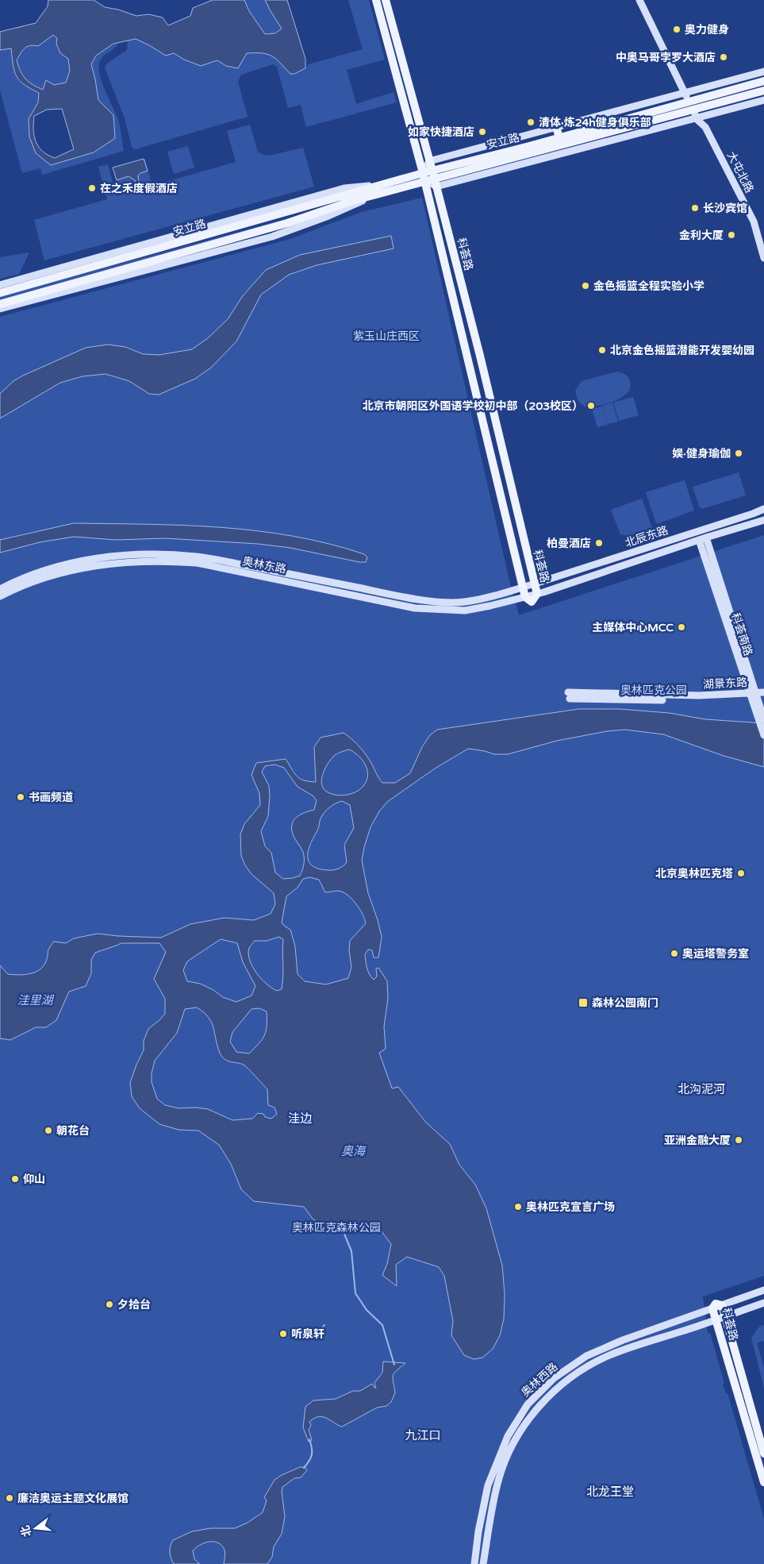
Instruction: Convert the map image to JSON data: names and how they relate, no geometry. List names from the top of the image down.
{
  "streets": {
    "main road": [
      "安立路",
      "大屯北路",
      "科荟路",
      "北辰东路",
      "奥林东路",
      "科荟南路",
      "湖景东路",
      "奥林西路"
    ]
  },
  "crossings": [
    ["安立路", "大屯北路"],
    ["安立路", "科荟路"],
    ["科荟路", "北辰东路"],
    ["科荟路", "奥林东路"],
    ["科荟路", "奥林西路"],
    ["北辰东路", "奥林东路"],
    ["北辰东路", "科荟南路"],
    ["科荟南路", "湖景东路"]
  ],
  "districts": [
    "北沟泥河",
    "洼边",
    "九江口",
    "北龙王堂"
  ],
  "water": ["洼里湖", "奥海"],
  "parks": ["紫玉山庄西区", "奥林匹克公园", "奥林匹克森林公园"],
  "places": {
    "other": [
      "奥力健身",
      "中奥马哥孛罗大酒店",
      "清体·炼24h健身俱乐部",
      "如家快捷酒店",
      "在之禾度假酒店",
      "长沙宾馆",
      "金利大厦",
      "金色摇篮全程实验小学",
      "北京金色摇篮潜能开发婴幼园",
      "北京市朝阳区外国语学校初中部（203校区）",
      "娱·健身瑜伽",
      "柏曼酒店",
      "主媒体中心MCC",
      "书画频道",
      "北京奥林匹克塔",
      "奥运塔警务室",
      "朝花台",
      "亚洲金融大厦",
      "仰山",
      "奥林匹克宣言广场",
      "夕拾台",
      "听泉轩",
      "廉洁奥运主题文化展馆"
    ],
    "transit": ["森林公园南门"]
  },
  "north": "left"
}
